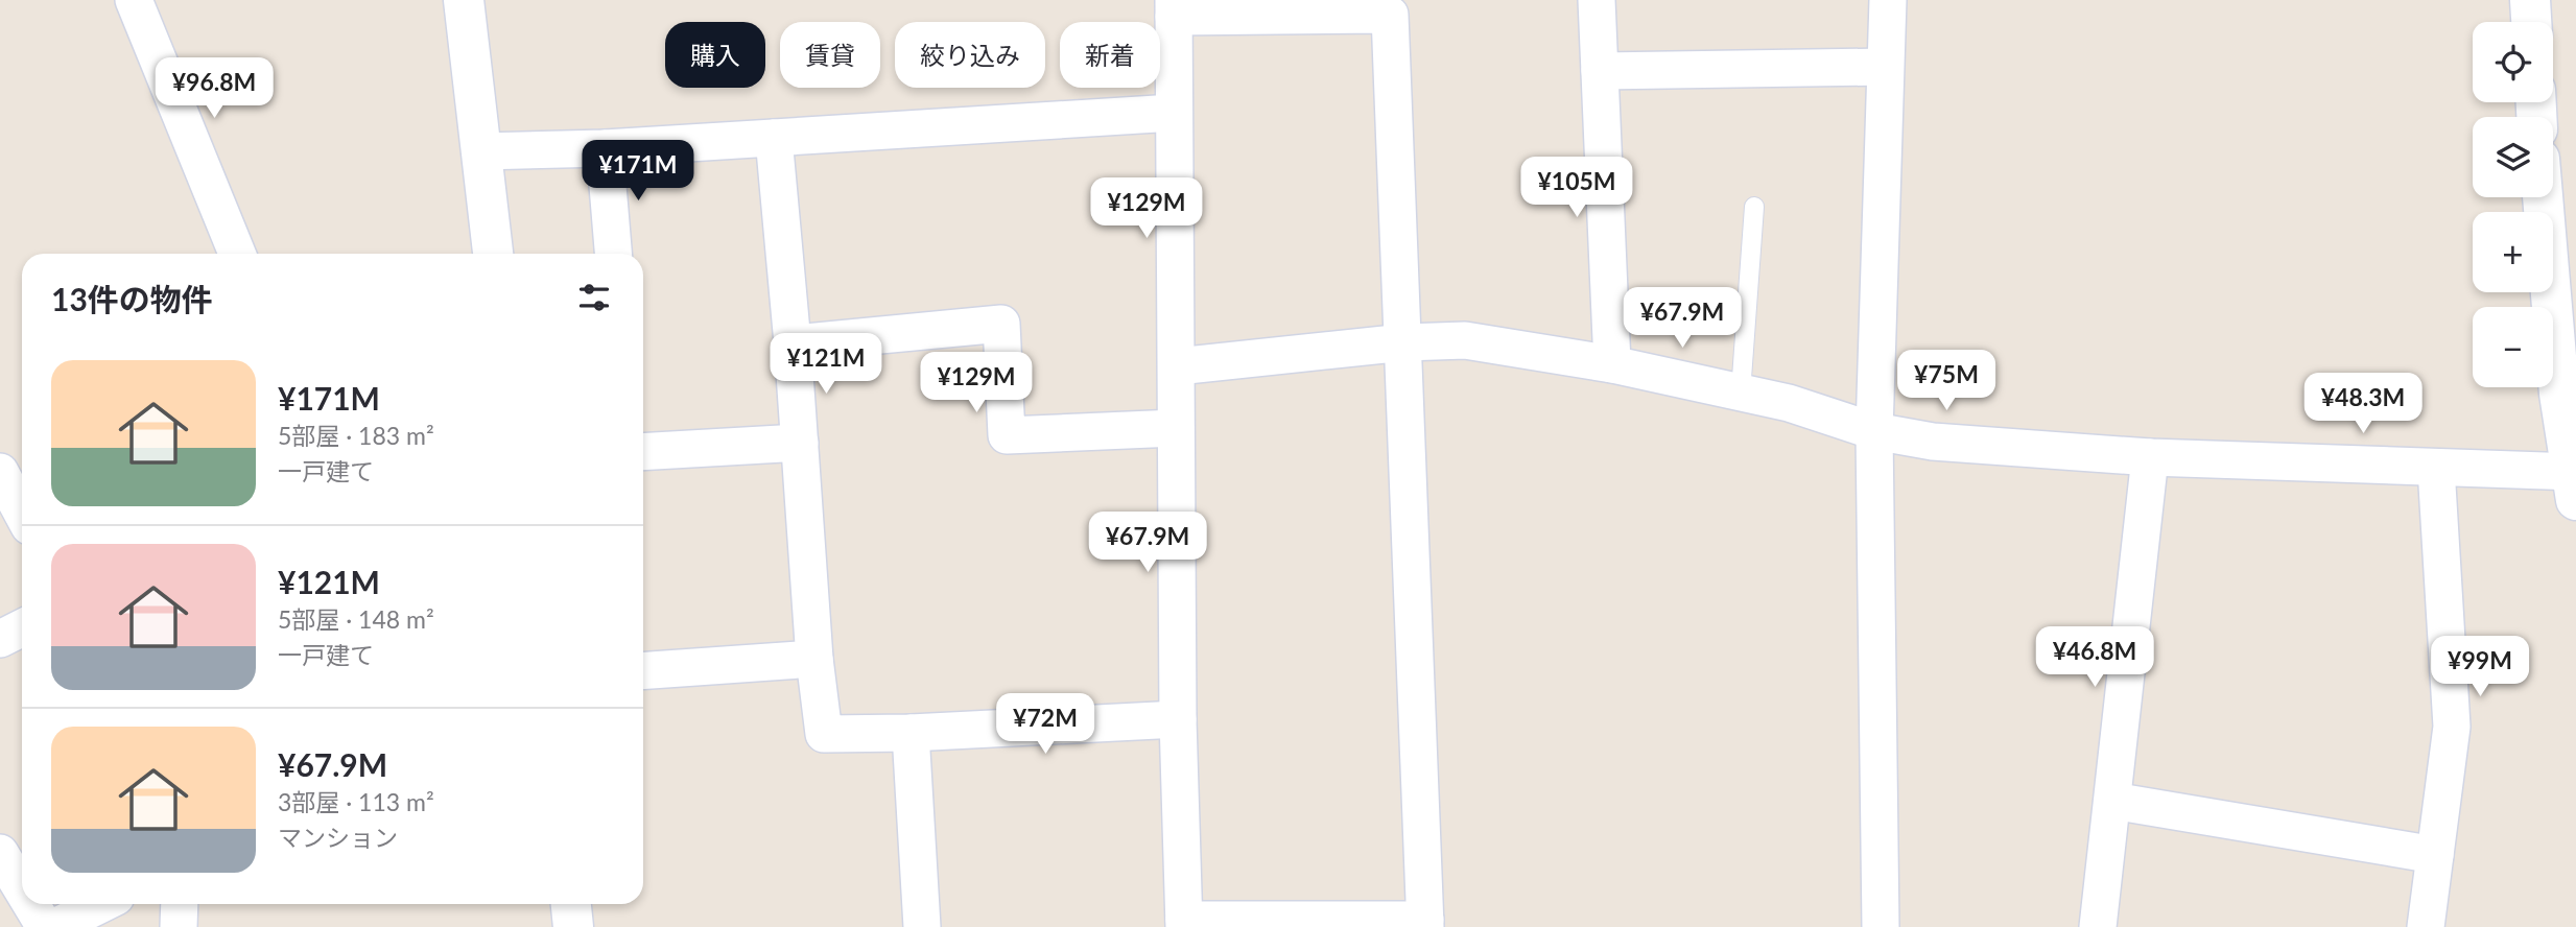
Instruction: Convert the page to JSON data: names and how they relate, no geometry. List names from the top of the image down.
{
  "page": {
    "map_buttons": ["+", "−"],
    "chip": [
      "購入",
      "賃貸",
      "絞り込み",
      "新着"
    ],
    "price": [
      "¥96.8M",
      "¥171M",
      "¥105M",
      "¥129M",
      "¥67.9M",
      "¥121M",
      "¥75M",
      "¥129M",
      "¥48.3M",
      "¥67.9M",
      "¥46.8M",
      "¥99M",
      "¥72M"
    ],
    "heading": "13件の物件",
    "list": [
      {
        "name": "¥171M",
        "note": "5部屋 · 183 m² · 一戸建て"
      },
      {
        "name": "¥121M",
        "note": "5部屋 · 148 m² · 一戸建て"
      },
      {
        "name": "¥67.9M",
        "note": "3部屋 · 113 m² · マンション"
      }
    ]
  }
}
